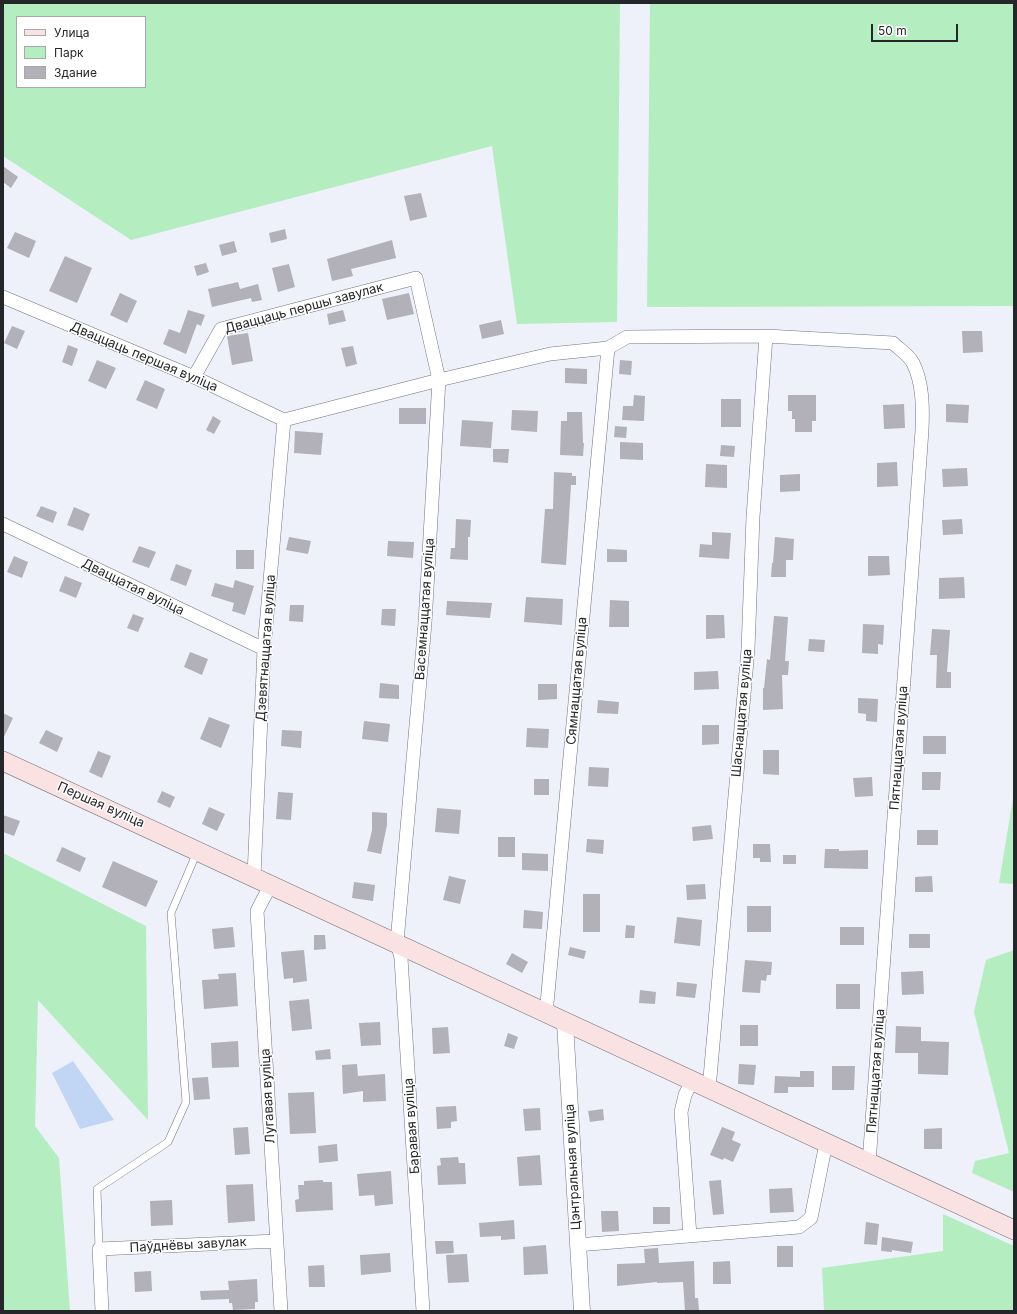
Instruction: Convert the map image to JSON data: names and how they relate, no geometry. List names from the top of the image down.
{
  "streets": {
    "main road": ["Першая вуліца"],
    "street": [
      "Дваццаць першы завулак",
      "Дваццаць першая вуліца",
      "Дваццатая вуліца",
      "Васемнаццатая вуліца",
      "Дзевятнаццатая вуліца",
      "Сямнаццатая вуліца",
      "Шаснаццатая вуліца",
      "Пятнаццатая вуліца",
      "Лугавая вуліца",
      "Баравая вуліца",
      "Цэнтральная вуліца",
      "Паўднёвы завулак"
    ]
  },
  "crossings": [
    ["Дваццаць першы завулак", "Дваццаць першая вуліца"],
    ["Дваццаць першы завулак", "Васемнаццатая вуліца"],
    ["Дваццаць першая вуліца", "Дзевятнаццатая вуліца"],
    ["Дваццатая вуліца", "Дзевятнаццатая вуліца"],
    ["Васемнаццатая вуліца", "Першая вуліца"],
    ["Васемнаццатая вуліца", "Баравая вуліца"],
    ["Дзевятнаццатая вуліца", "Першая вуліца"],
    ["Сямнаццатая вуліца", "Першая вуліца"],
    ["Шаснаццатая вуліца", "Пятнаццатая вуліца"],
    ["Шаснаццатая вуліца", "Першая вуліца"],
    ["Пятнаццатая вуліца", "Першая вуліца"],
    ["Першая вуліца", "Лугавая вуліца"],
    ["Першая вуліца", "Баравая вуліца"],
    ["Першая вуліца", "Цэнтральная вуліца"],
    ["Лугавая вуліца", "Паўднёвы завулак"]
  ],
  "legend": ["Улица", "Парк", "Здание"],
  "scale_bar": "50 m"
}
